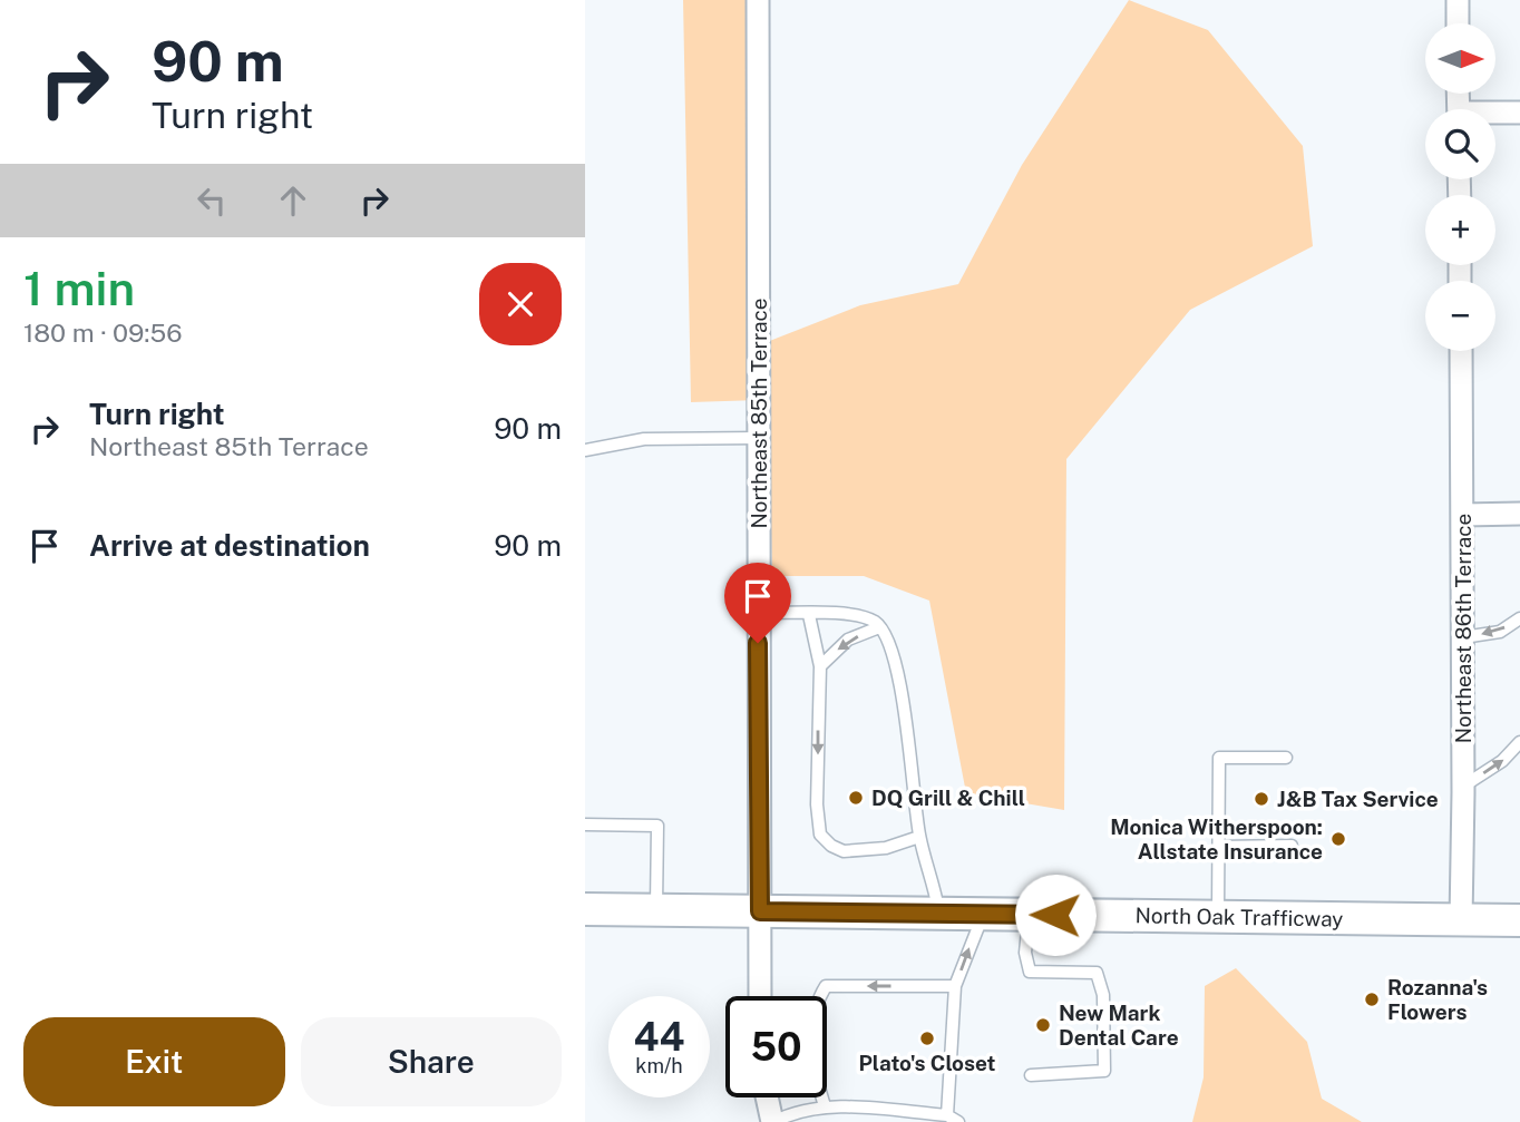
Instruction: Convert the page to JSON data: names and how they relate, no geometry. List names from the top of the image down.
{
  "streets": {
    "main road": ["North Oak Trafficway"],
    "street": ["Northeast 85th Terrace", "Northeast 86th Terrace"]
  },
  "crossings": [
    ["Northeast 85th Terrace", "North Oak Trafficway"],
    ["Northeast 86th Terrace", "North Oak Trafficway"]
  ],
  "places": [
    "DQ Grill & Chill",
    "J&B Tax Service",
    "Monica Witherspoon: Allstate Insurance",
    "Rozanna's Flowers",
    "New Mark Dental Care",
    "Plato's Closet"
  ],
  "north": "right",
  "page": {
    "turn": ["90 m", "Turn right"],
    "map_buttons": ["+", "−"],
    "heading": ["1 min", "180 m · 09:56"],
    "list": [
      {
        "name": "Turn right",
        "note": "Northeast 85th Terrace",
        "value": "90 m"
      },
      {
        "name": "Arrive at destination",
        "value": "90 m"
      }
    ],
    "speed": "44 km/h",
    "limit": "50",
    "buttons": ["Exit", "Share"]
  }
}
